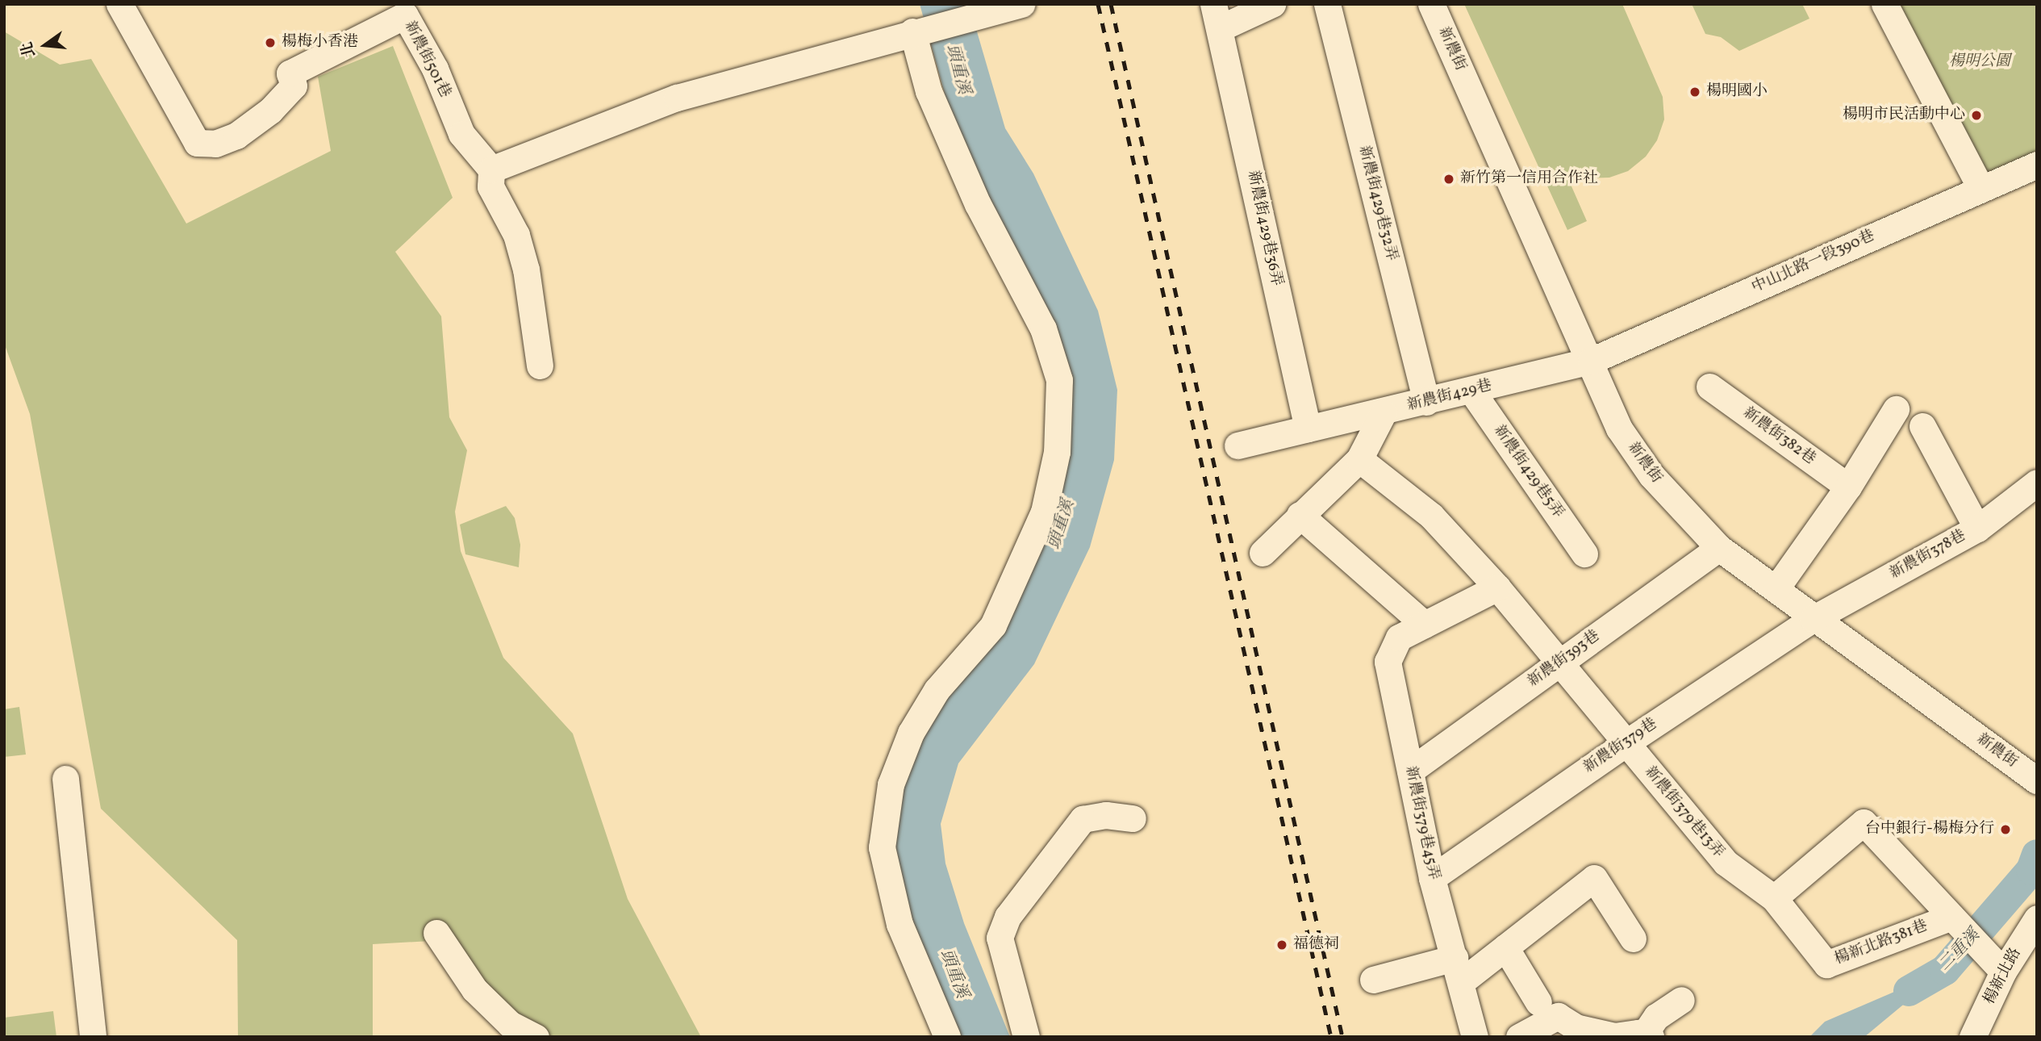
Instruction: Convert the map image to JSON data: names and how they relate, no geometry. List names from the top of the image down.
{
  "streets": {
    "street": [
      "新農街",
      "新農街501巷",
      "新農街429巷32弄",
      "新農街429巷36弄",
      "中山北路一段390巷",
      "新農街429巷",
      "新農街382巷",
      "新農街429巷5弄",
      "新農街378巷",
      "新農街393巷",
      "新農街379巷",
      "新農街379巷13弄",
      "新農街379巷45弄",
      "楊新北路381巷",
      "楊新北路"
    ]
  },
  "crossings": [
    ["新農街", "中山北路一段390巷"],
    ["新農街", "新農街429巷"],
    ["新農街", "新農街378巷"],
    ["新農街", "新農街393巷"],
    ["新農街", "新農街379巷"],
    ["新農街429巷32弄", "新農街429巷"],
    ["新農街429巷36弄", "新農街429巷"],
    ["中山北路一段390巷", "新農街429巷"],
    ["新農街429巷", "新農街429巷5弄"],
    ["新農街378巷", "新農街379巷"],
    ["新農街393巷", "新農街379巷13弄"],
    ["新農街393巷", "新農街379巷45弄"],
    ["新農街379巷", "新農街379巷13弄"],
    ["新農街379巷", "新農街379巷45弄"],
    ["新農街379巷13弄", "新農街379巷45弄"],
    ["新農街379巷13弄", "楊新北路381巷"]
  ],
  "water": ["頭重溪", "二重溪"],
  "parks": ["楊明公園"],
  "places": [
    "楊梅小香港",
    "楊明國小",
    "楊明市民活動中心",
    "新竹第一信用合作社",
    "台中銀行-楊梅分行",
    "福德祠"
  ],
  "north": "left"
}
